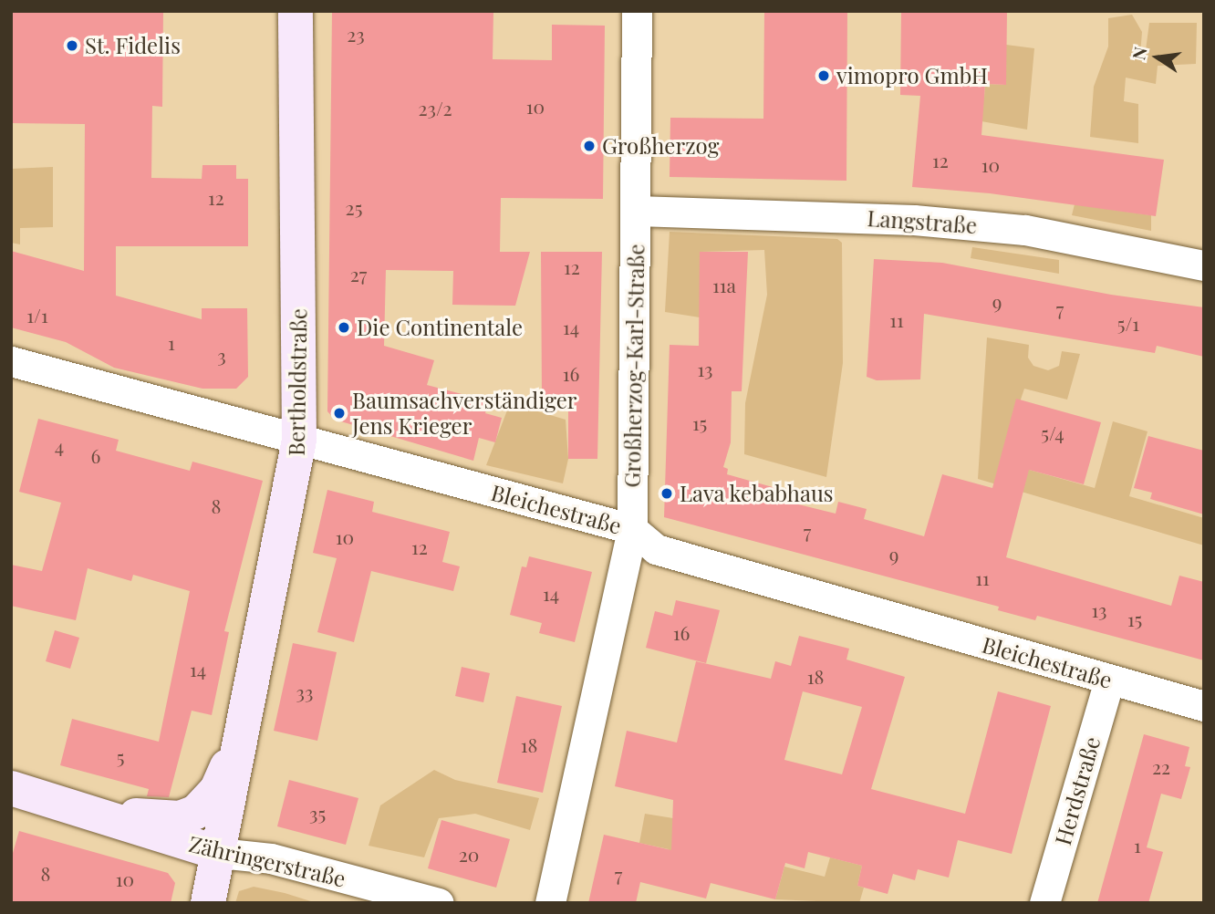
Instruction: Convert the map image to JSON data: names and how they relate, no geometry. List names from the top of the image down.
{
  "streets": {
    "main road": ["Bertholdstraße", "Zähringerstraße"],
    "street": [
      "Langstraße",
      "Großherzog-Karl-Straße",
      "Bleichestraße",
      "Herdstraße"
    ]
  },
  "crossings": [
    ["Langstraße", "Großherzog-Karl-Straße"],
    ["Großherzog-Karl-Straße", "Bleichestraße"],
    ["Bertholdstraße", "Bleichestraße"],
    ["Bertholdstraße", "Zähringerstraße"],
    ["Bleichestraße", "Herdstraße"]
  ],
  "places": [
    "St. Fidelis",
    "vimopro GmbH",
    "Großherzog",
    "Die Continentale",
    "Baumsachverständiger Jens Krieger",
    "Lava kebabhaus"
  ],
  "house_numbers": [
    "23",
    "10",
    "23/2",
    "12",
    "10",
    "12",
    "25",
    "12",
    "27",
    "11a",
    "9",
    "7",
    "1/1",
    "11",
    "5/1",
    "14",
    "1",
    "3",
    "13",
    "16",
    "15",
    "5/4",
    "4",
    "6",
    "8",
    "7",
    "10",
    "12",
    "9",
    "11",
    "14",
    "13",
    "15",
    "16",
    "14",
    "18",
    "33",
    "18",
    "5",
    "22",
    "35",
    "1",
    "20",
    "8",
    "7",
    "10"
  ],
  "north": "left"
}
